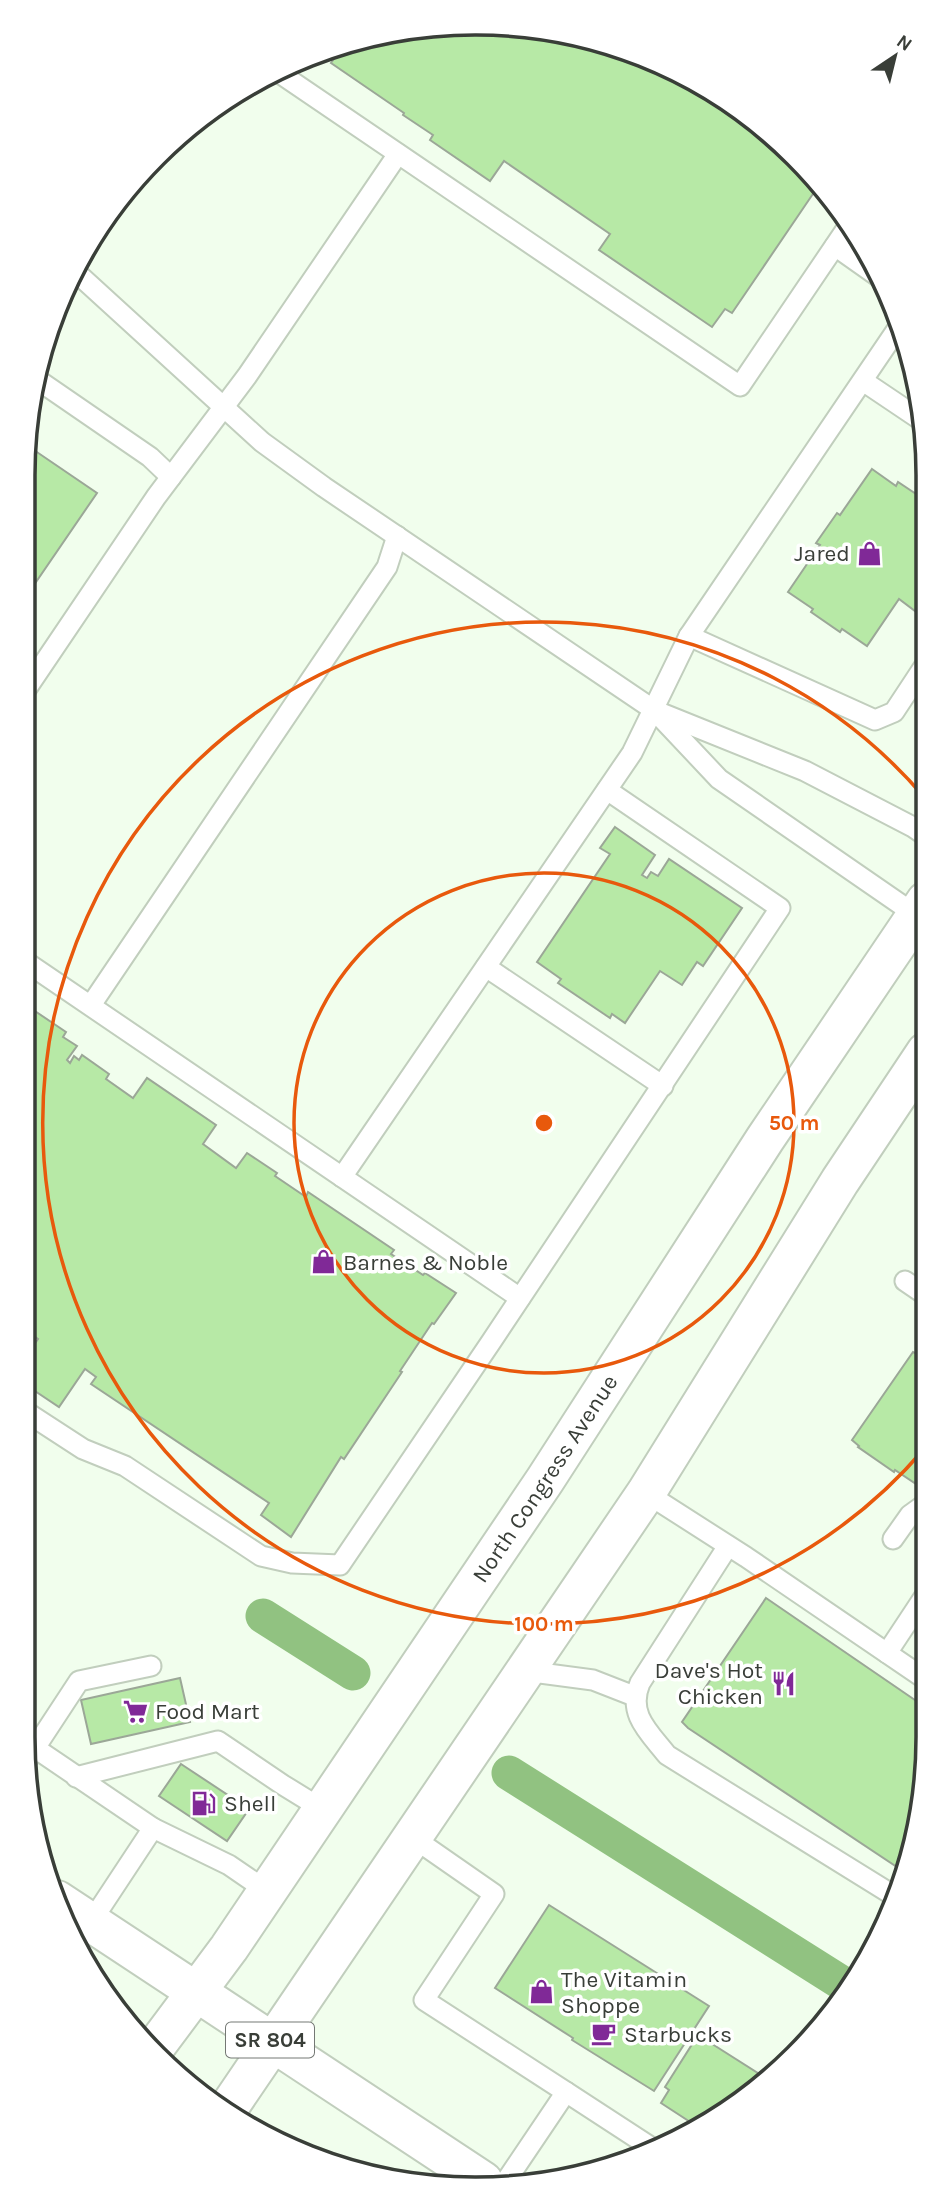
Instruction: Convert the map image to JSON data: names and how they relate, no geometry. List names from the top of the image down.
{
  "streets": {
    "main road": ["North Congress Avenue", "SR 804"]
  },
  "crossings": [
    ["North Congress Avenue", "SR 804"]
  ],
  "places": {
    "shop": ["Jared", "Barnes & Noble", "The Vitamin Shoppe"],
    "restaurant": ["Dave's Hot Chicken"],
    "supermarket": ["Food Mart"],
    "fuel station": ["Shell"],
    "cafe": ["Starbucks"]
  },
  "north": "top right",
  "rings": ["50 m", "100 m"]
}
